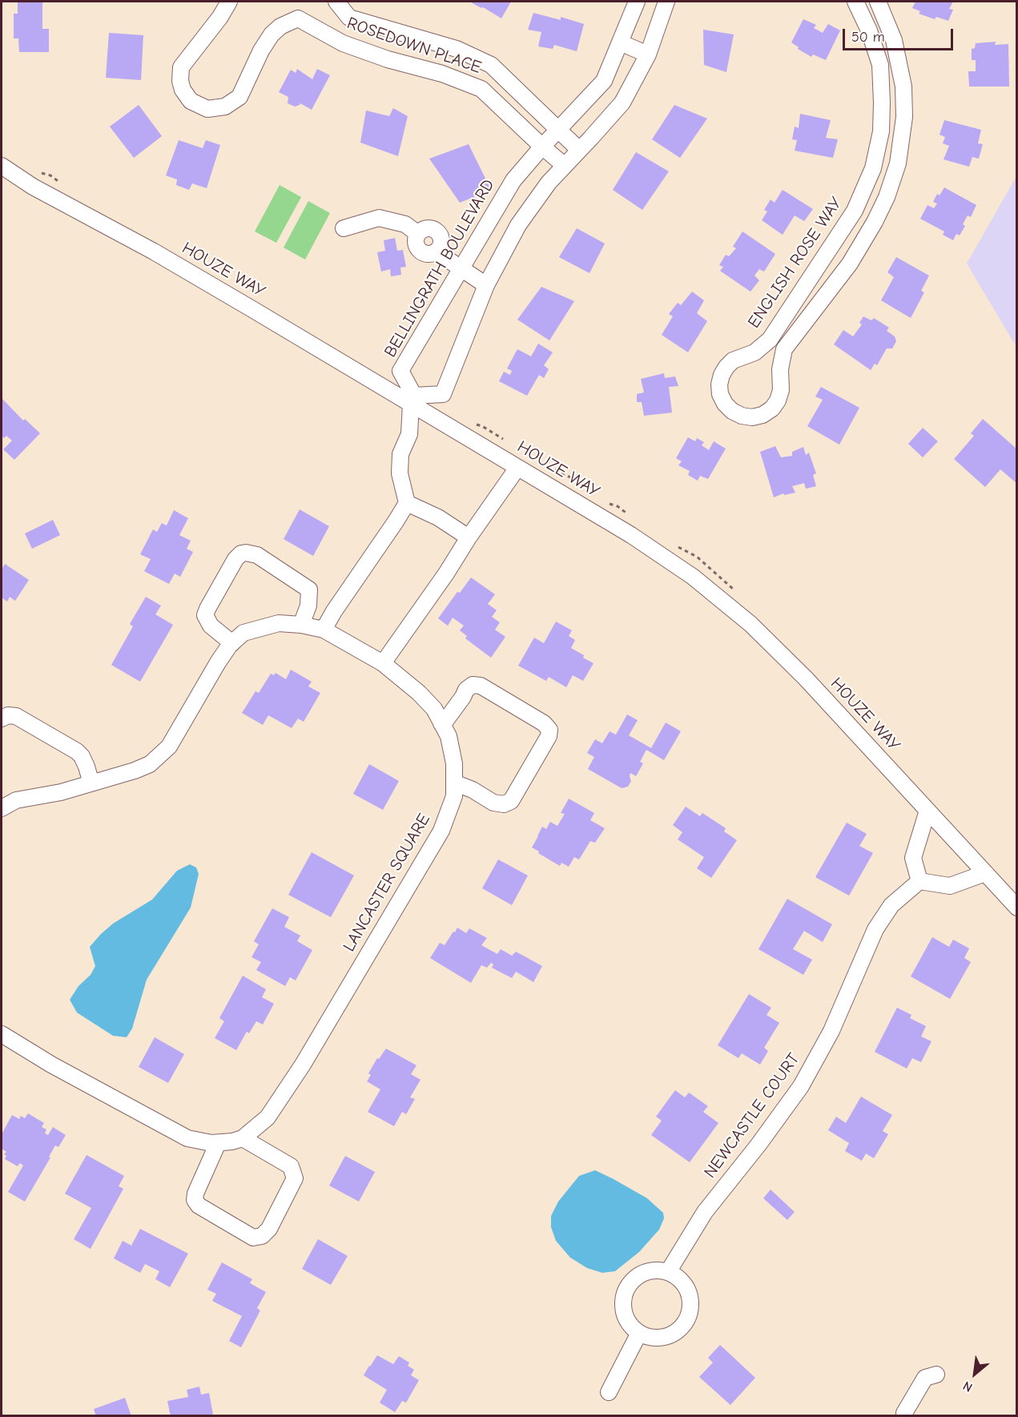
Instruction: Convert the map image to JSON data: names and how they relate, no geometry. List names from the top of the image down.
{
  "streets": {
    "street": [
      "ROSEDOWN PLACE",
      "ENGLISH ROSE WAY",
      "BELLINGRATH BOULEVARD",
      "HOUZE WAY",
      "LANCASTER SQUARE",
      "NEWCASTLE COURT"
    ]
  },
  "crossings": [
    ["ROSEDOWN PLACE", "BELLINGRATH BOULEVARD"],
    ["BELLINGRATH BOULEVARD", "HOUZE WAY"]
  ],
  "scale_bar": "50 m",
  "north": "bottom left"
}
